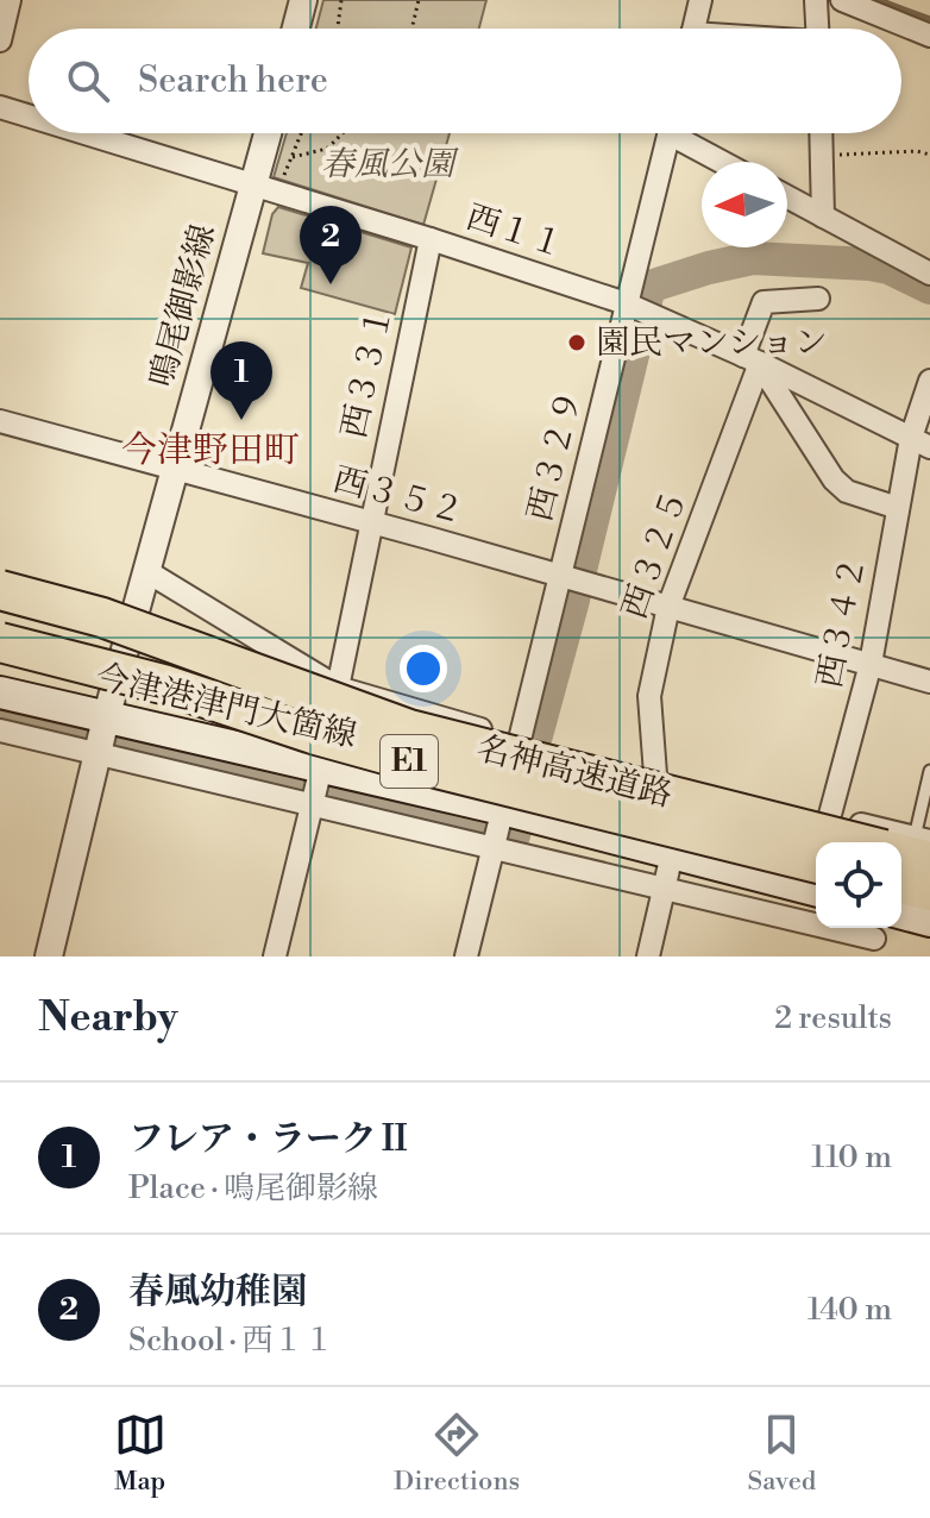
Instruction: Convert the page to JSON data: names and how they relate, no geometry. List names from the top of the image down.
{
  "streets": {
    "highway": ["E1", "名神高速道路"],
    "main road": ["今津港津門大箇線"],
    "street": [
      "西１１",
      "鳴尾御影線",
      "西３３１",
      "西３２９",
      "西３５２",
      "西３２５",
      "西３４２"
    ]
  },
  "crossings": [
    ["西１１", "鳴尾御影線"],
    ["西１１", "西３３１"],
    ["西１１", "西３２９"],
    ["西１１", "西３２５"],
    ["西１１", "西３４２"],
    ["鳴尾御影線", "西３５２"],
    ["鳴尾御影線", "今津港津門大箇線"],
    ["西３３１", "西３５２"],
    ["西３２９", "西３５２"],
    ["西３２９", "今津港津門大箇線"],
    ["西３５２", "西３２５"],
    ["西３５２", "西３４２"]
  ],
  "districts": ["今津野田町"],
  "parks": ["春風公園"],
  "places": ["園民マンション"],
  "north": "left",
  "page": {
    "search": "Search here",
    "pins": ["2", "1"],
    "heading": ["Nearby", "2 results"],
    "list": [
      {
        "mark": "1",
        "name": "フレア・ラークⅡ",
        "note": "Place · 鳴尾御影線",
        "value": "110 m"
      },
      {
        "mark": "2",
        "name": "春風幼稚園",
        "note": "School · 西１１",
        "value": "140 m"
      }
    ],
    "nav": ["Map", "Directions", "Saved"]
  }
}
